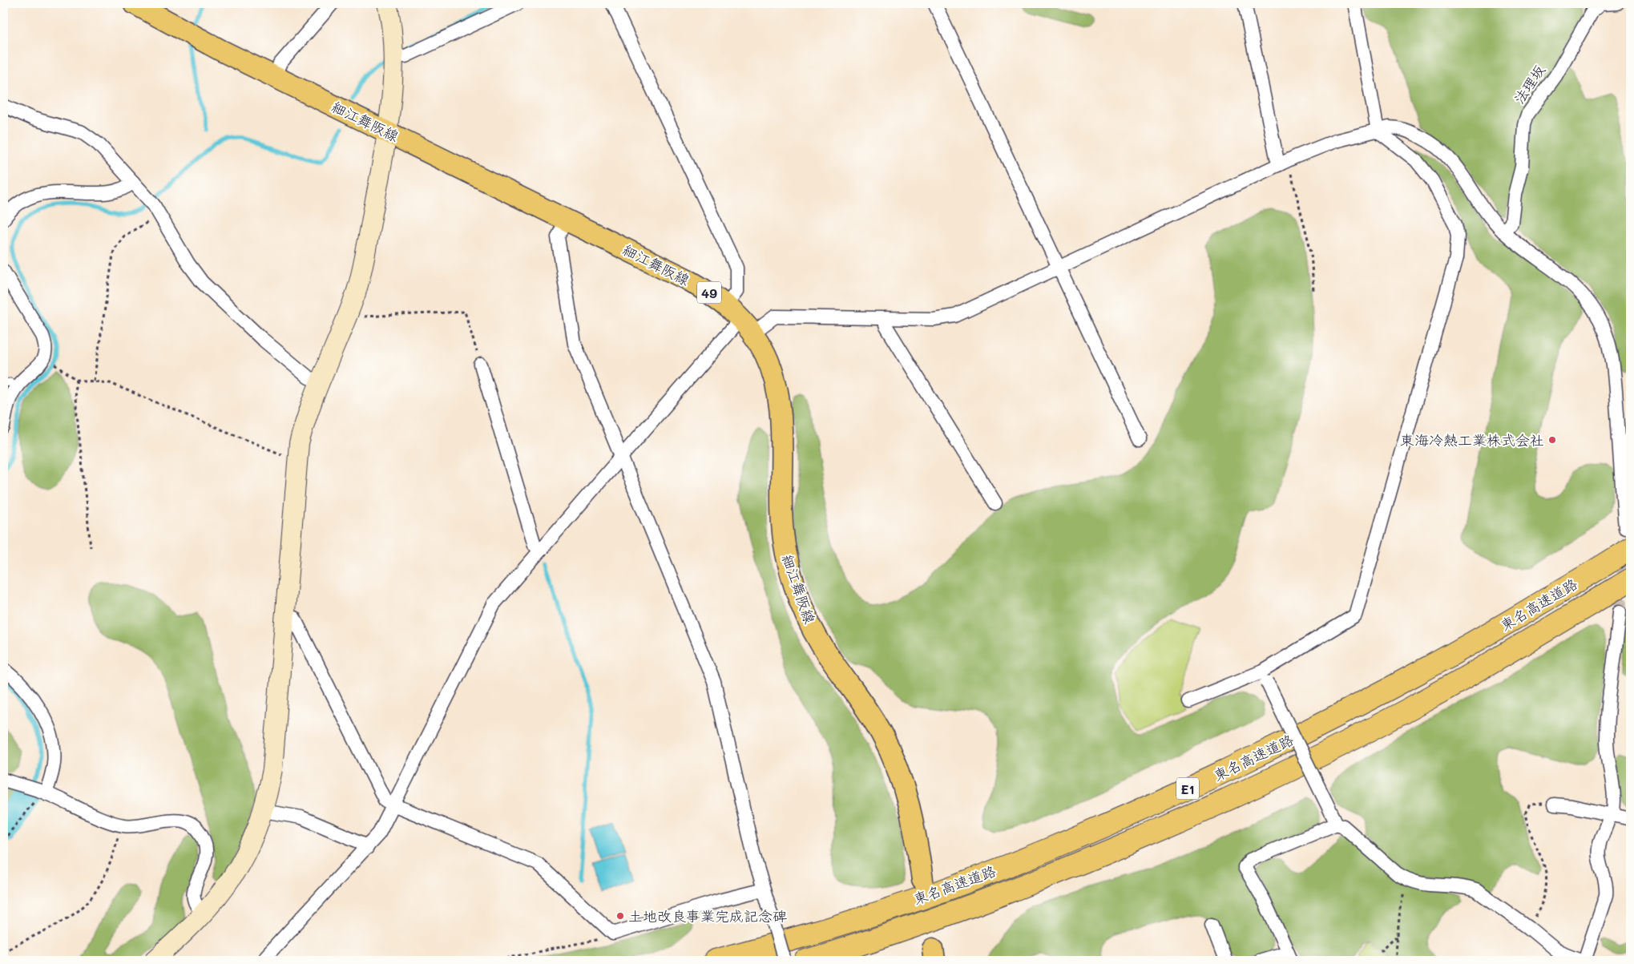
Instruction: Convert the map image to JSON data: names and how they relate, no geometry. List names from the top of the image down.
{
  "streets": {
    "highway": ["東名高速道路", "E1"],
    "main road": ["細江舞阪線", "49"],
    "street": ["法理坂"]
  },
  "places": ["東海冷熱工業株式会社", "土地改良事業完成記念碑"]
}
